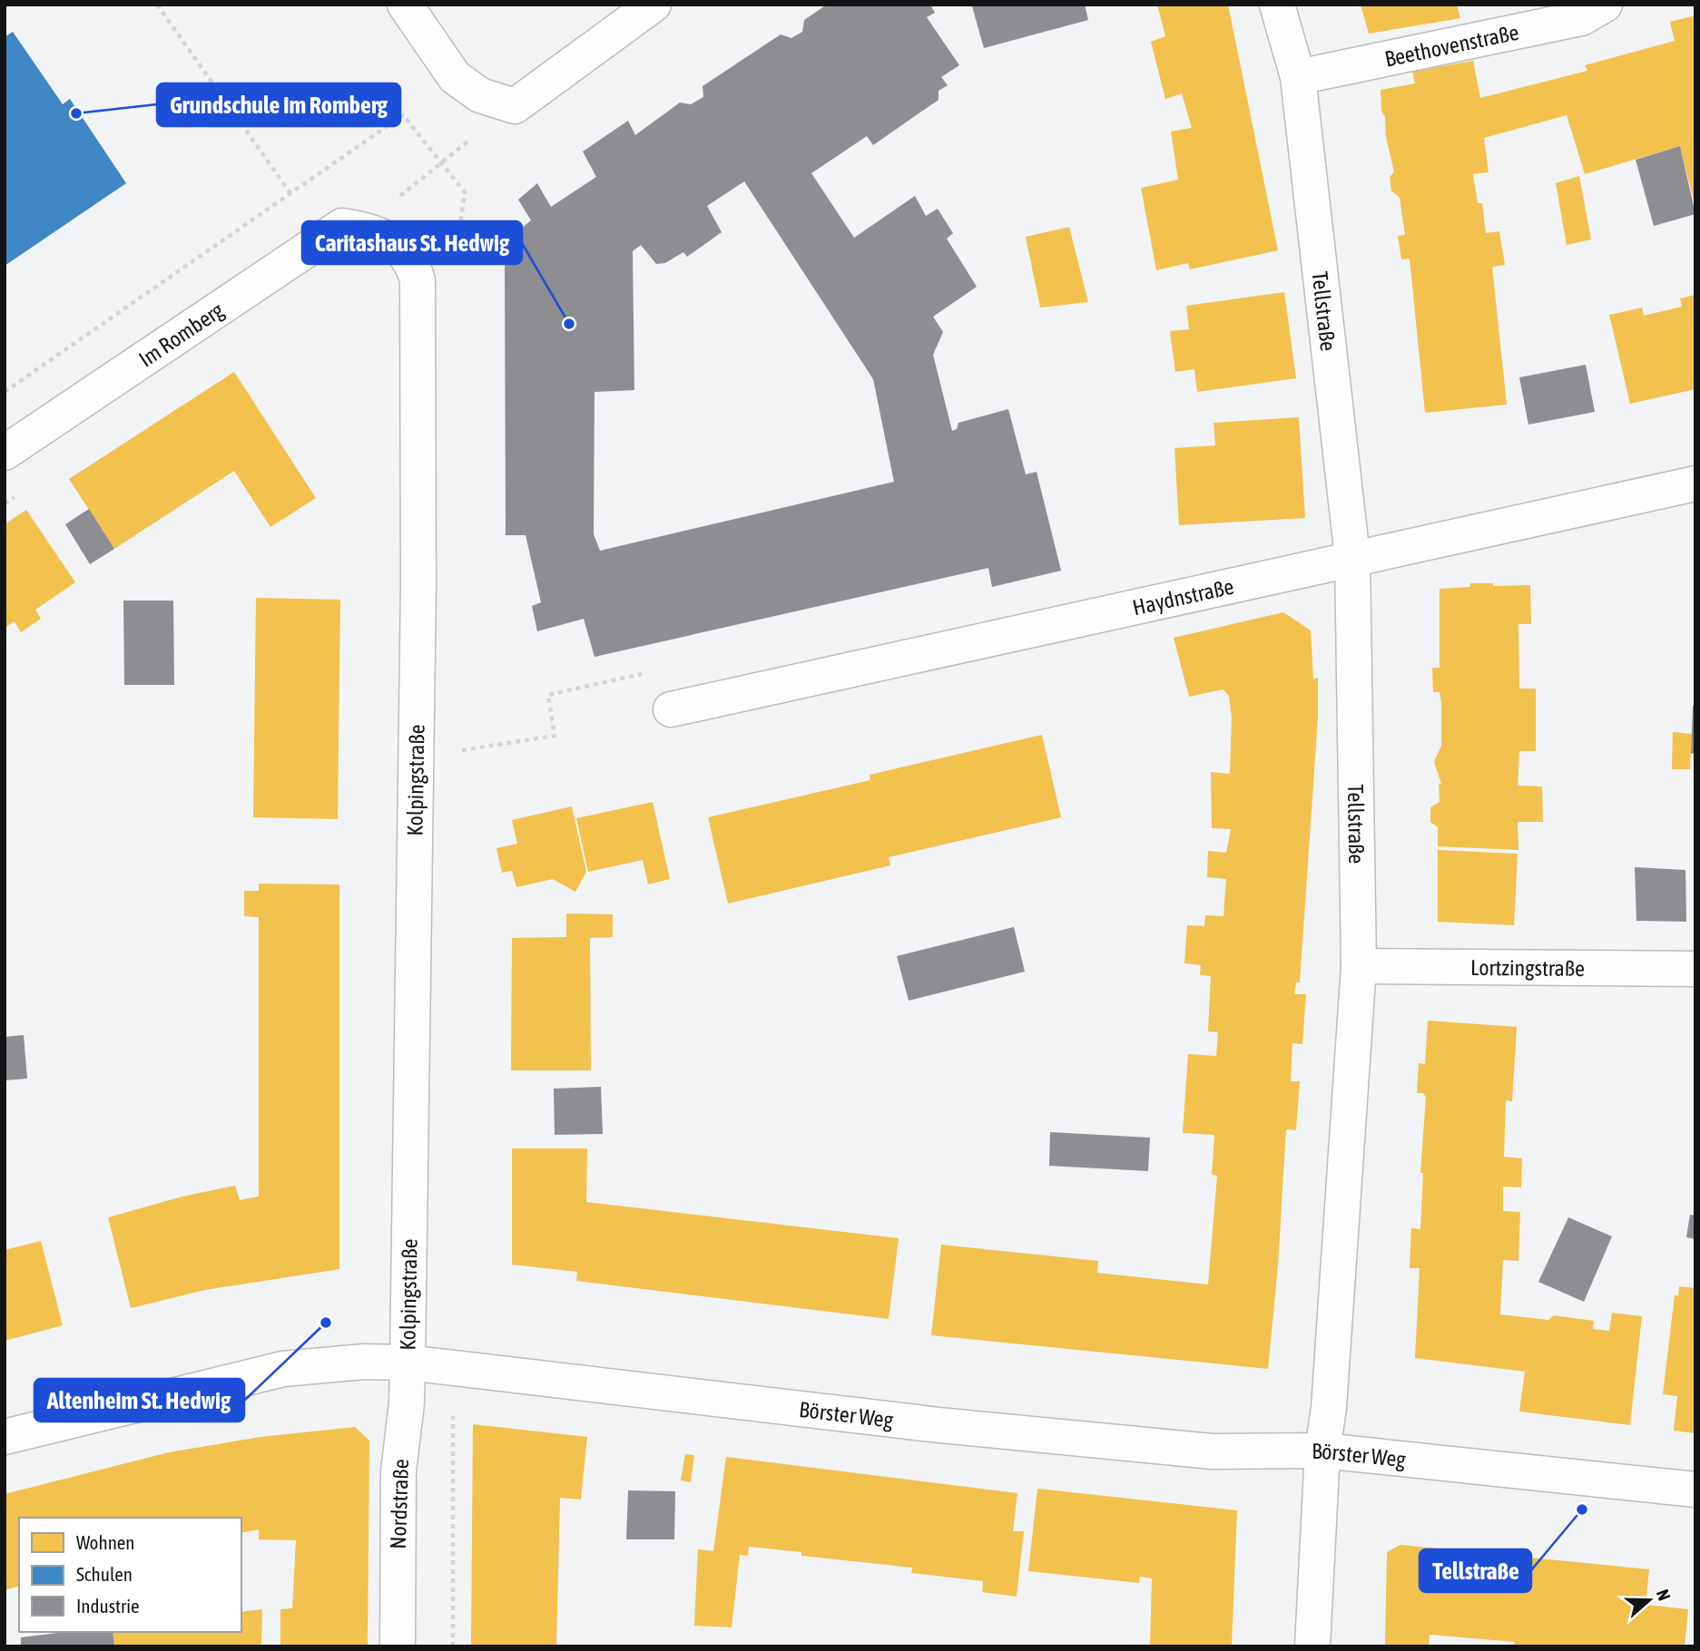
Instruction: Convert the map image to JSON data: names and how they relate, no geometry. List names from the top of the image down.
{
  "streets": {
    "street": [
      "Beethovenstraße",
      "Tellstraße",
      "Im Romberg",
      "Haydnstraße",
      "Kolpingstraße",
      "Lortzingstraße",
      "Börster Weg",
      "Nordstraße"
    ]
  },
  "crossings": [
    ["Beethovenstraße", "Tellstraße"],
    ["Tellstraße", "Haydnstraße"],
    ["Tellstraße", "Lortzingstraße"],
    ["Tellstraße", "Börster Weg"],
    ["Im Romberg", "Kolpingstraße"],
    ["Kolpingstraße", "Börster Weg"],
    ["Kolpingstraße", "Nordstraße"],
    ["Börster Weg", "Nordstraße"]
  ],
  "places": [
    "Grundschule Im Romberg",
    "Caritashaus St. Hedwig",
    "Altenheim St. Hedwig",
    "Tellstraße"
  ],
  "legend": ["Wohnen", "Schulen", "Industrie"],
  "north": "right"
}
